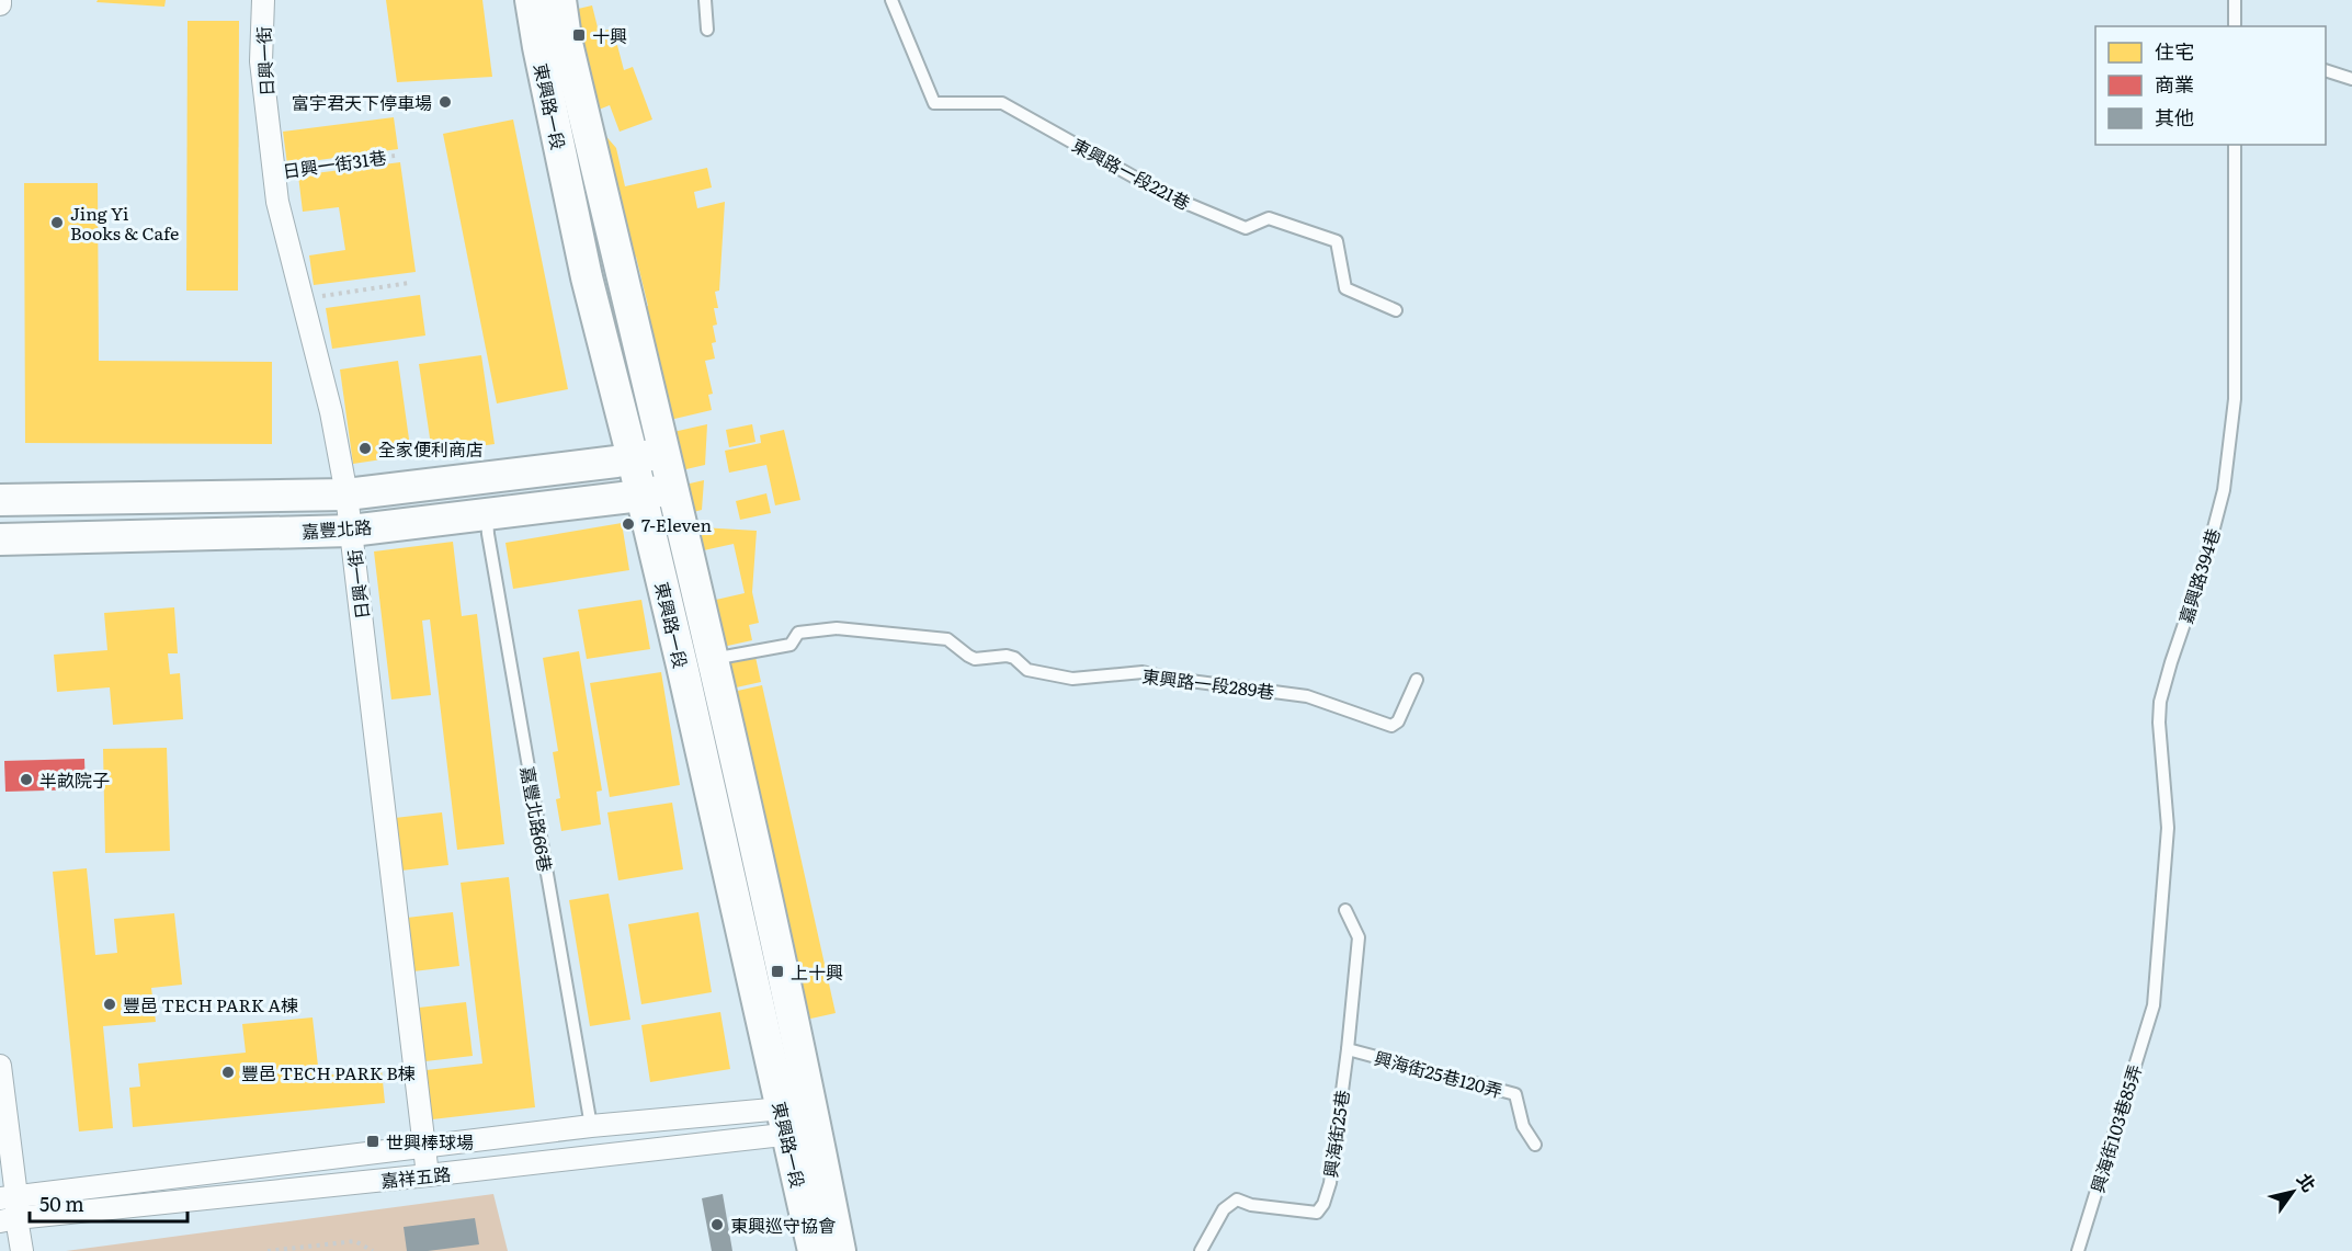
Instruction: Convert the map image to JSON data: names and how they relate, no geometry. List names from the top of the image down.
{
  "streets": {
    "street": [
      "日興一街",
      "東興路一段",
      "嘉豐北路",
      "嘉祥五路"
    ],
    "lane": [
      "東興路一段221巷",
      "嘉興路394巷",
      "東興路一段289巷",
      "嘉豐北路66巷",
      "興海街25巷120弄",
      "興海街103巷85弄",
      "興海街25巷"
    ],
    "path": ["日興一街31巷"]
  },
  "crossings": [
    ["日興一街", "日興一街31巷"],
    ["日興一街", "嘉豐北路"],
    ["日興一街", "嘉祥五路"],
    ["東興路一段", "嘉豐北路"],
    ["東興路一段", "東興路一段289巷"],
    ["東興路一段", "嘉祥五路"],
    ["嘉豐北路", "嘉豐北路66巷"],
    ["嘉興路394巷", "興海街103巷85弄"],
    ["嘉豐北路66巷", "嘉祥五路"],
    ["興海街25巷120弄", "興海街25巷"]
  ],
  "places": {
    "transit": ["十興", "上十興", "世興棒球場"],
    "other": [
      "富宇君天下停車場",
      "Jing Yi Books & Cafe",
      "全家便利商店",
      "7-Eleven",
      "半畝院子",
      "豐邑 TECH PARK A棟",
      "豐邑 TECH PARK B棟",
      "東興巡守協會"
    ]
  },
  "legend": ["住宅", "商業", "其他"],
  "scale_bar": "50 m",
  "north": "top right"
}
